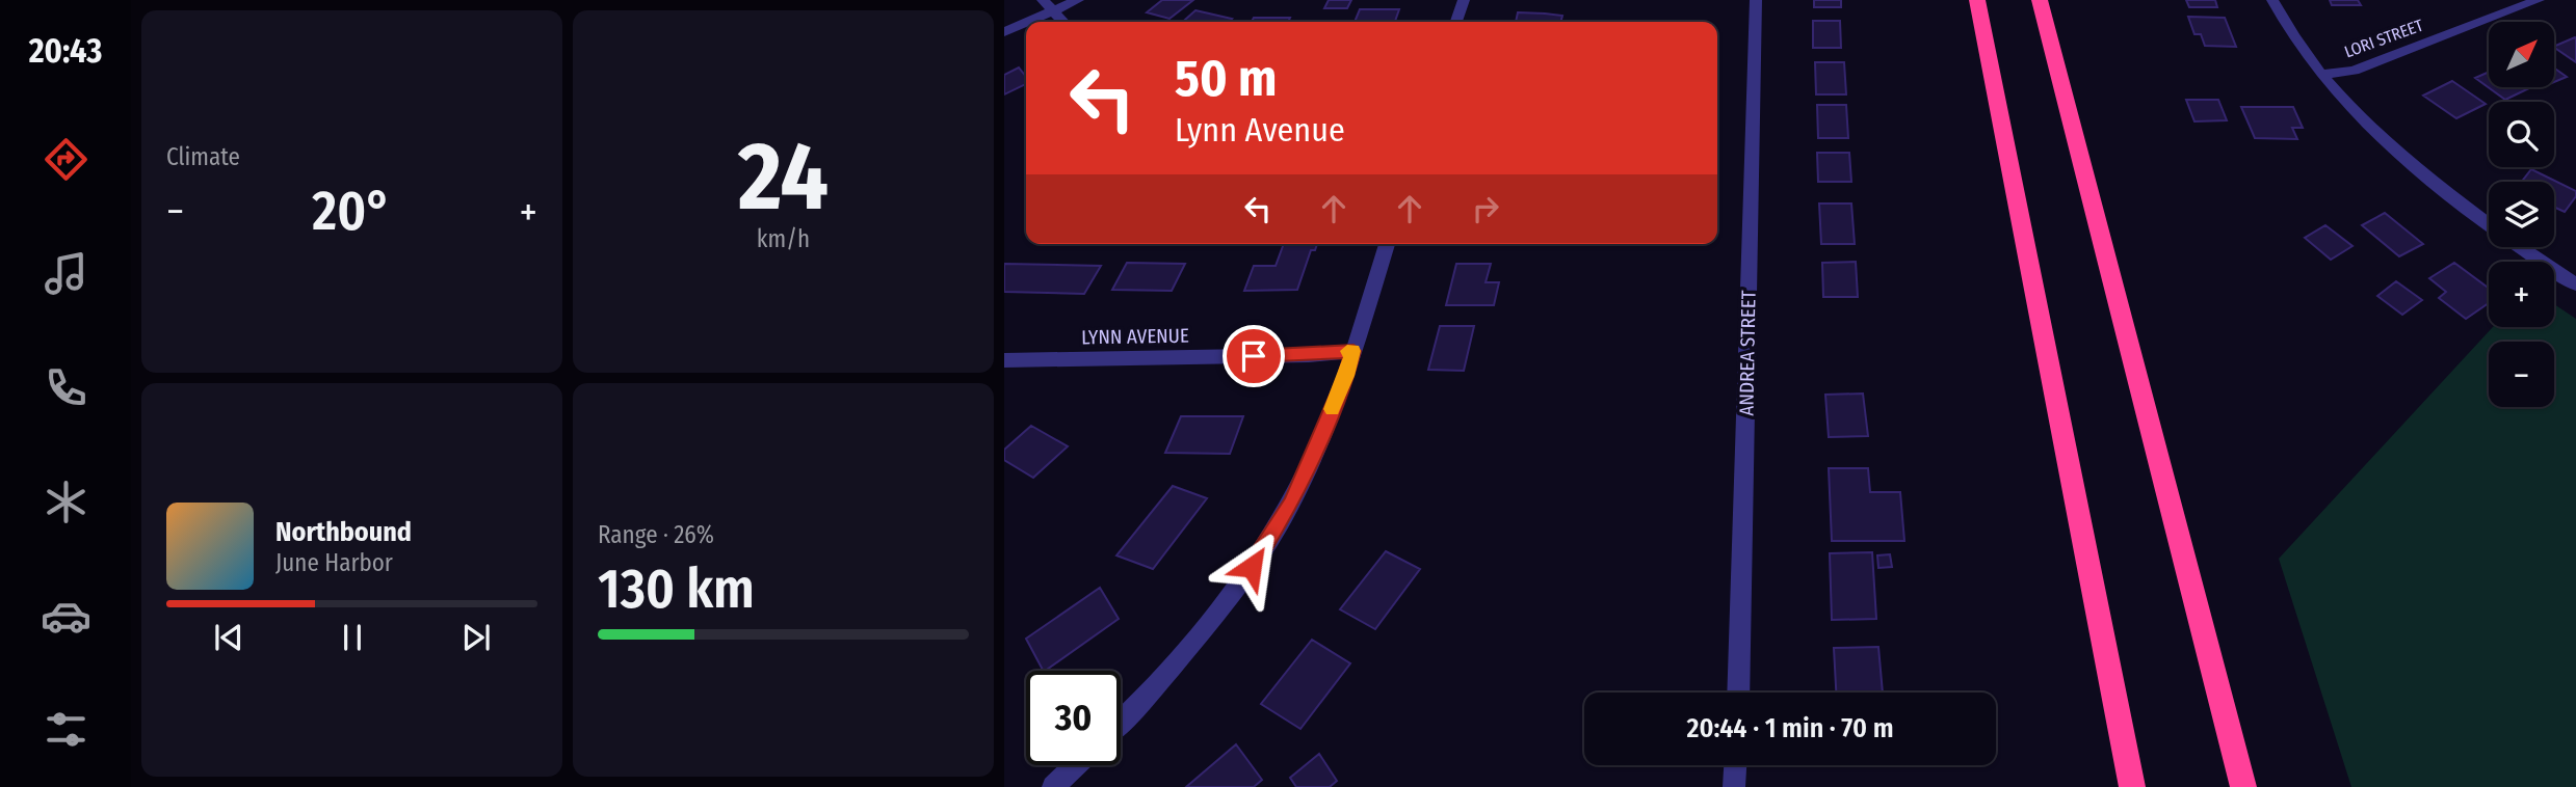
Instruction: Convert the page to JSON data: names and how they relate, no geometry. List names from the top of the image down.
{
  "streets": {
    "street": ["LORI STREET", "LYNN AVENUE", "ANDREA STREET"]
  },
  "north": "top right",
  "page": {
    "tabs": "20:43",
    "tile": [
      "Climate",
      ["24", "km/h"],
      ["Range · 26%", "130 km"]
    ],
    "map_buttons": ["+", "−"],
    "turn": ["50 m", "Lynn Avenue"],
    "heat": ["−", "20°", "+"],
    "song": ["Northbound", "June Harbor"],
    "limit": "30",
    "trip": "20:44 · 1 min · 70 m"
  }
}
